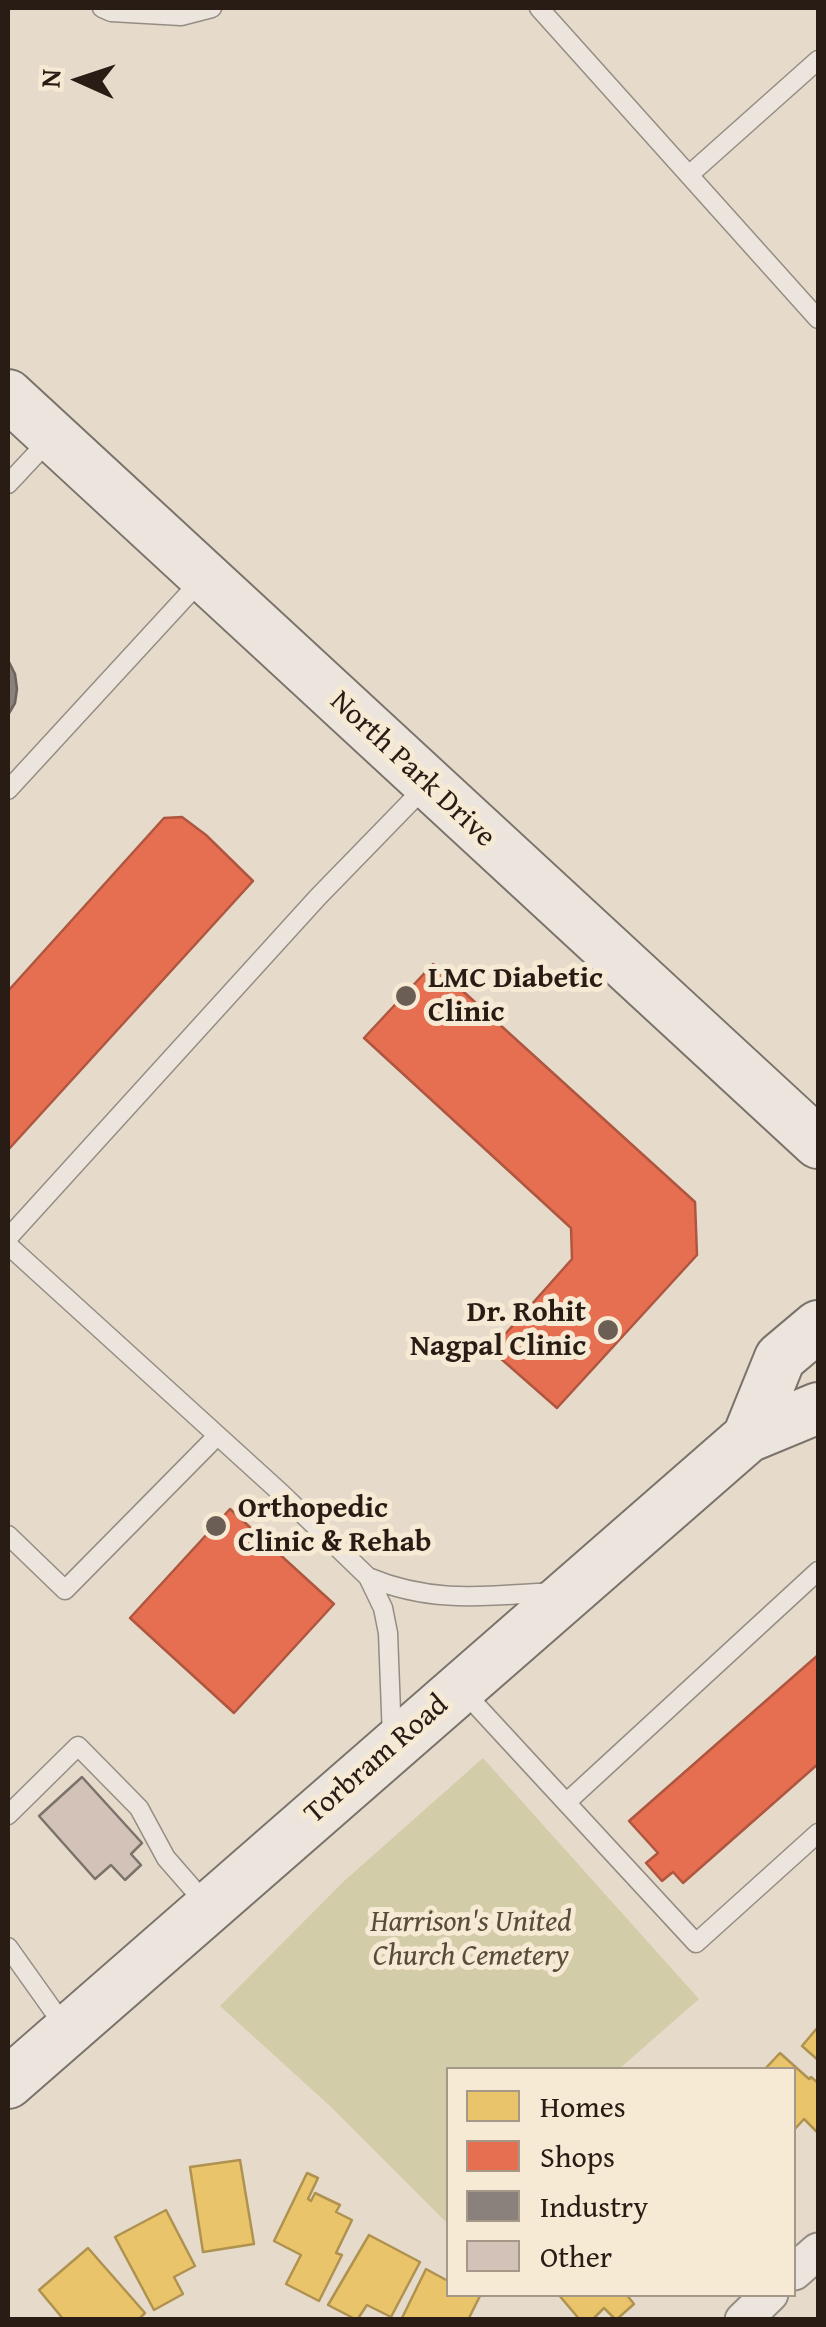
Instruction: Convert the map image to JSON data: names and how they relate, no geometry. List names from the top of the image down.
{
  "streets": {
    "main road": ["North Park Drive", "Torbram Road"]
  },
  "parks": ["Harrison's United Church Cemetery"],
  "places": ["LMC Diabetic Clinic", "Dr. Rohit Nagpal Clinic", "Orthopedic Clinic & Rehab"],
  "legend": [
    "Homes",
    "Shops",
    "Industry",
    "Other"
  ],
  "north": "left"
}
